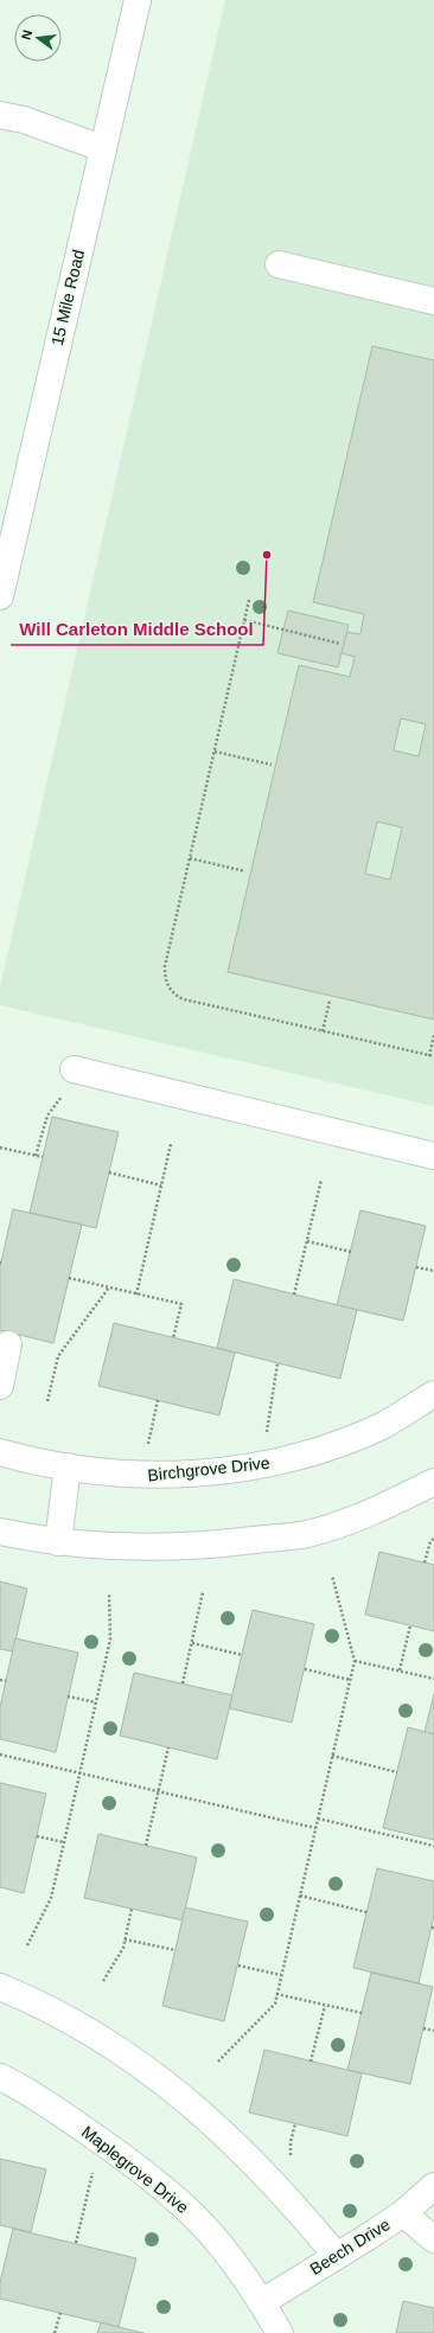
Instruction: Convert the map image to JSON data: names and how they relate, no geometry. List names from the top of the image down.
{
  "streets": {
    "street": [
      "15 Mile Road",
      "Birchgrove Drive",
      "Maplegrove Drive",
      "Beech Drive"
    ]
  },
  "crossings": [
    ["Maplegrove Drive", "Beech Drive"]
  ],
  "places": ["Will Carleton Middle School"],
  "north": "left"
}
